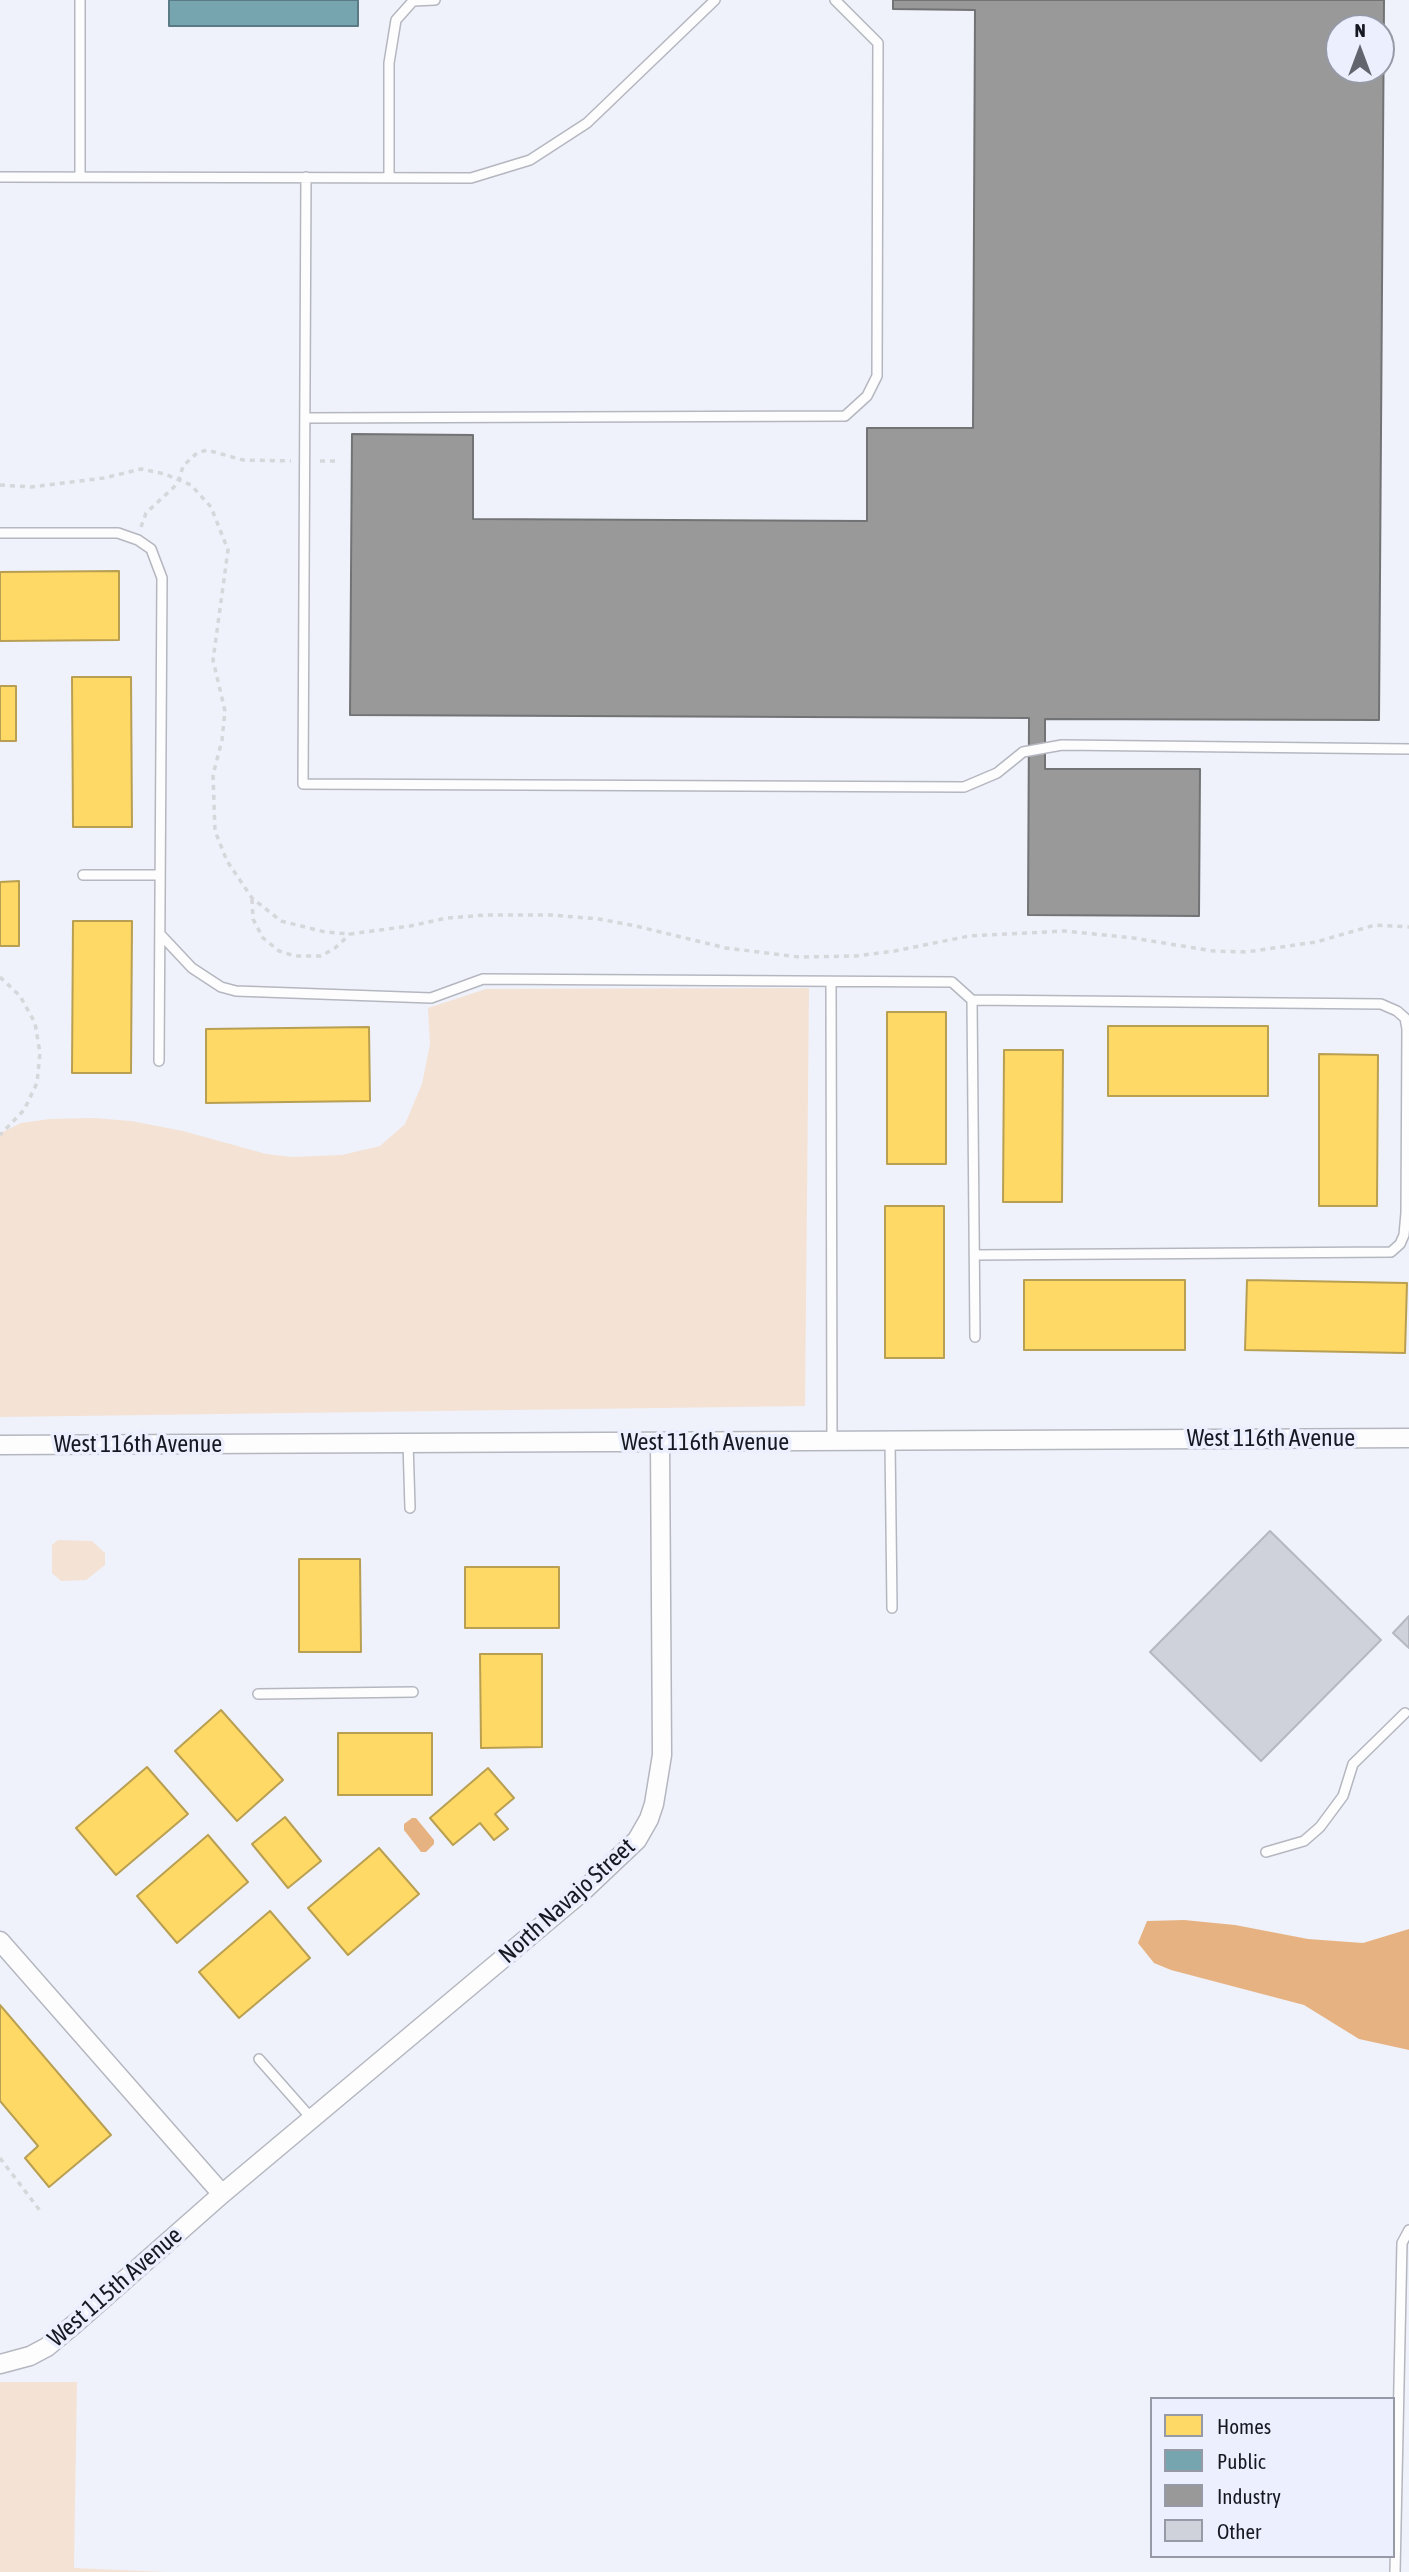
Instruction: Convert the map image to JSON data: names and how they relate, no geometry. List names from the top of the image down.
{
  "streets": {
    "street": ["West 116th Avenue", "North Navajo Street", "West 115th Avenue"]
  },
  "crossings": [
    ["West 116th Avenue", "North Navajo Street"],
    ["North Navajo Street", "West 115th Avenue"]
  ],
  "legend": [
    "Homes",
    "Public",
    "Industry",
    "Other"
  ],
  "north": "top"
}
